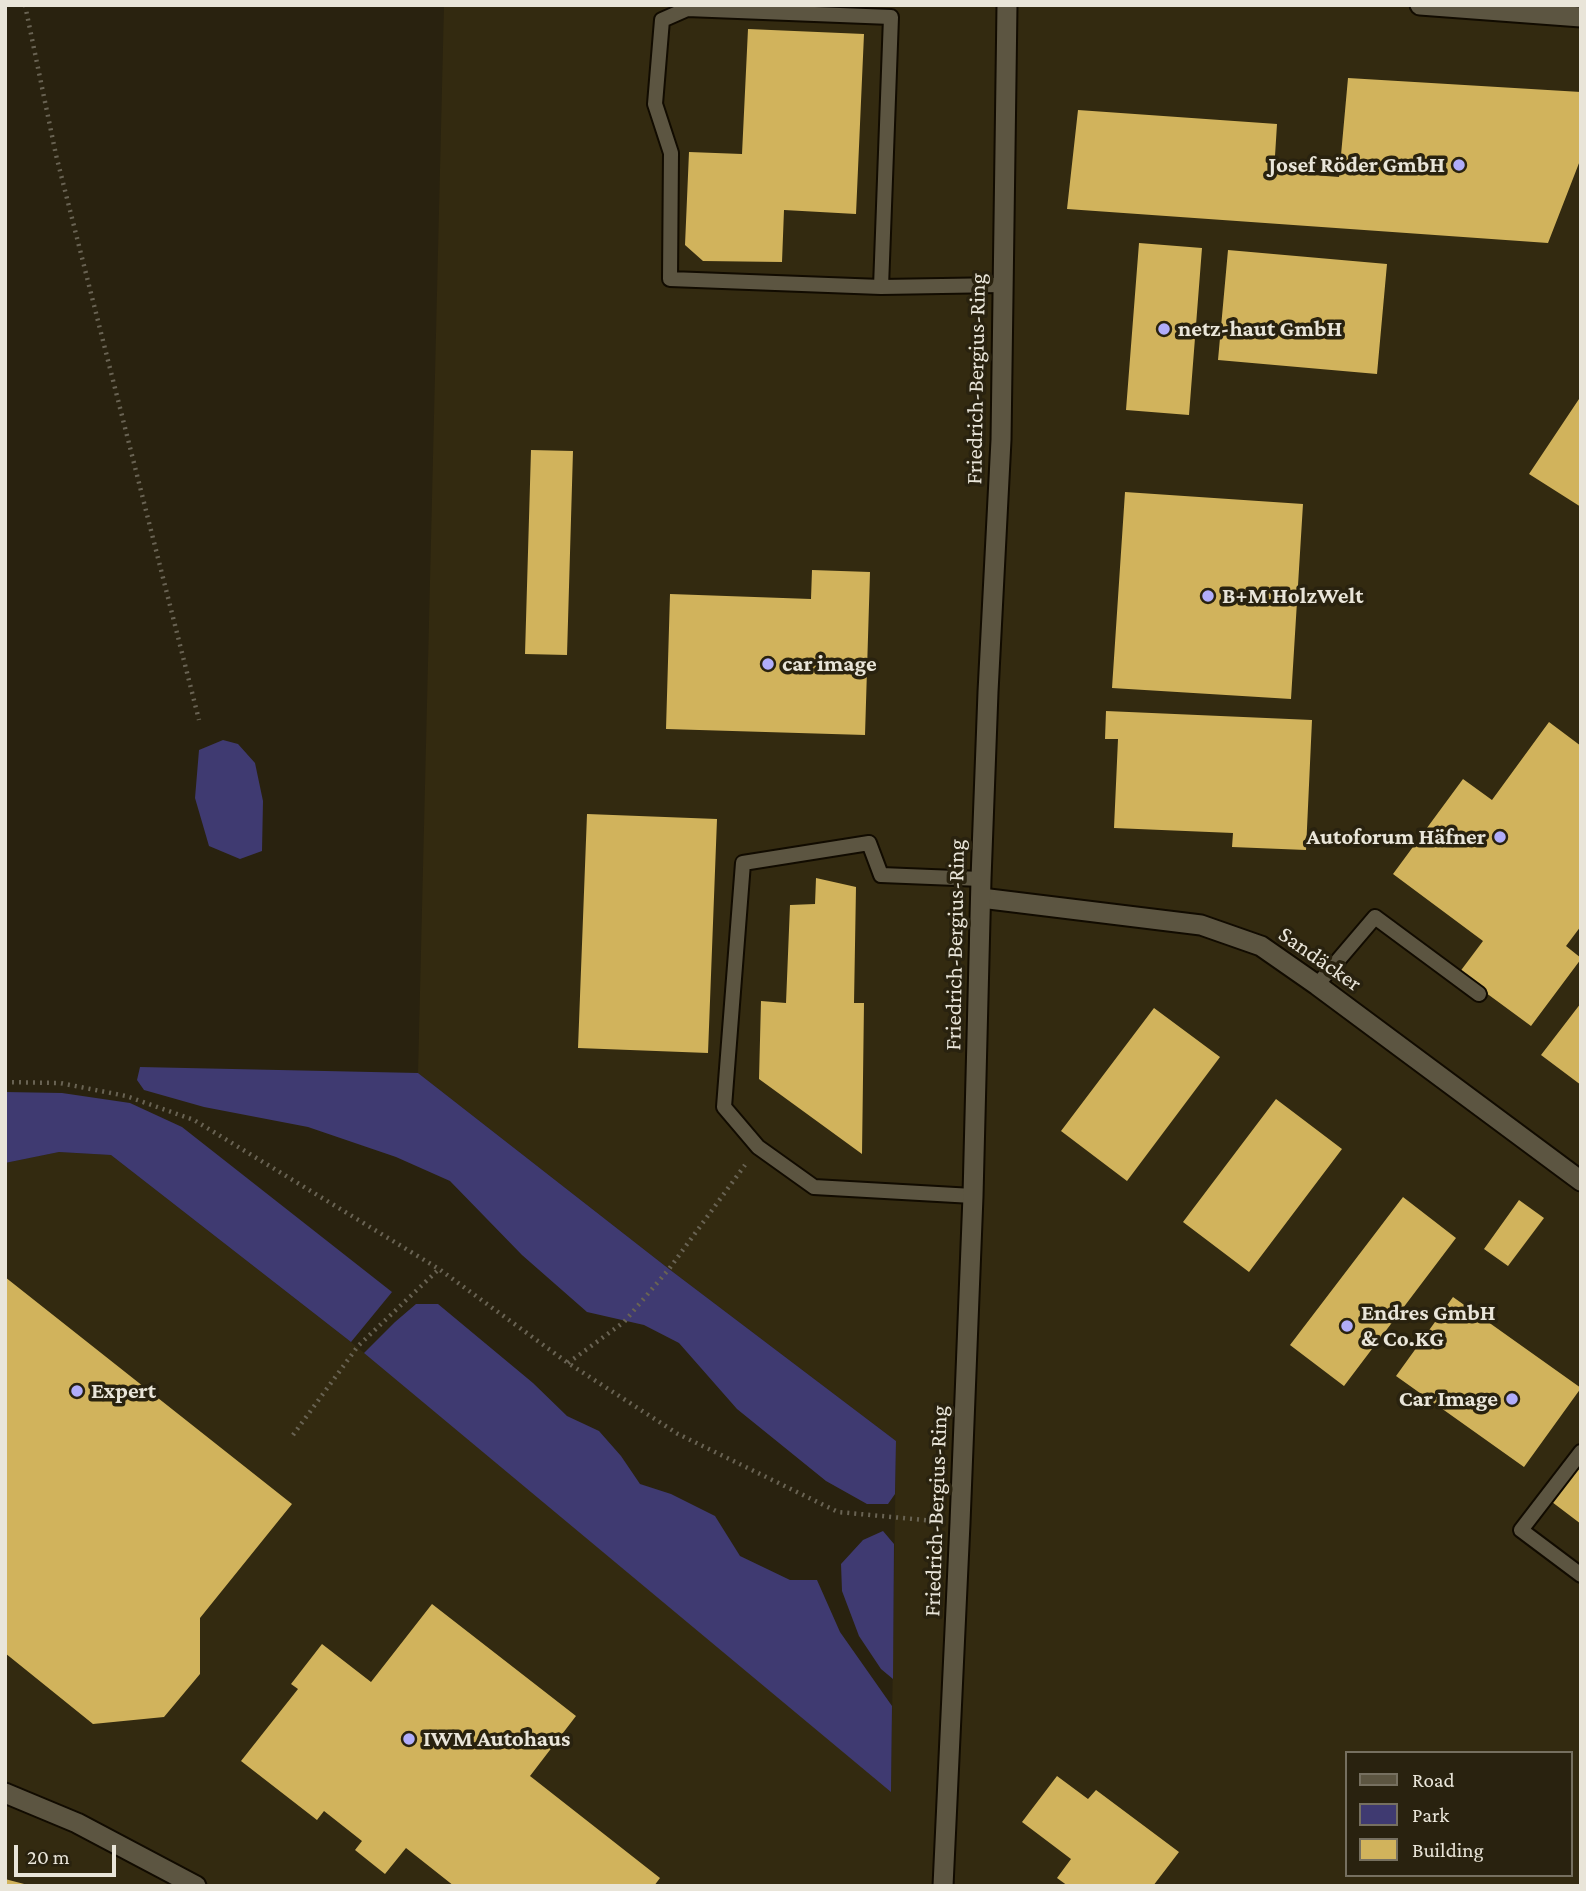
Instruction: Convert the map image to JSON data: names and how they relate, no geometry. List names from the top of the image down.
{
  "streets": {
    "street": ["Friedrich-Bergius-Ring", "Sandäcker"]
  },
  "crossings": [
    ["Friedrich-Bergius-Ring", "Sandäcker"]
  ],
  "places": [
    "Josef Röder GmbH",
    "netz-haut GmbH",
    "B+M HolzWelt",
    "car image",
    "Autoforum Häfner",
    "Endres GmbH & Co.KG",
    "Expert",
    "Car Image",
    "IWM Autohaus"
  ],
  "legend": ["Road", "Park", "Building"],
  "scale_bar": "20 m"
}
